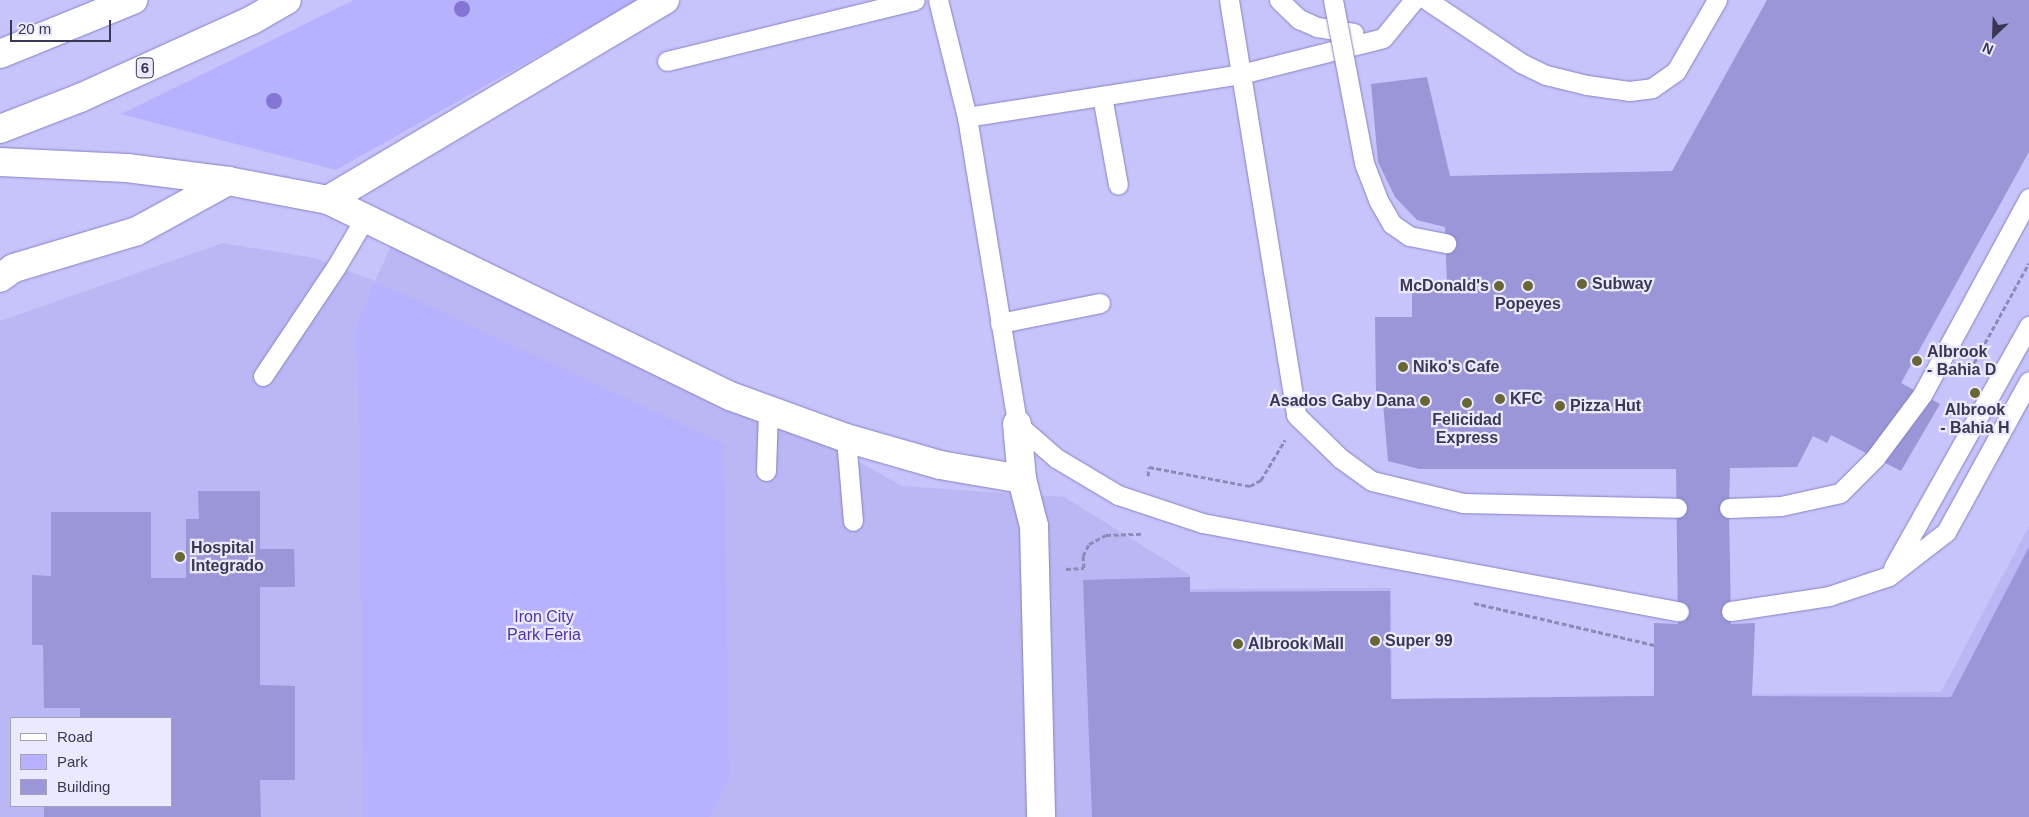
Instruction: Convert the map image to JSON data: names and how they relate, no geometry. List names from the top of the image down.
{
  "streets": {
    "main road": ["6"]
  },
  "parks": ["Iron City Park Feria"],
  "places": [
    "Subway",
    "McDonald's",
    "Popeyes",
    "Albrook - Bahia D",
    "Niko's Cafe",
    "Albrook - Bahia H",
    "KFC",
    "Asados Gaby Dana",
    "Felicidad Express",
    "Pizza Hut",
    "Hospital Integrado",
    "Super 99",
    "Albrook Mall"
  ],
  "legend": ["Road", "Park", "Building"],
  "scale_bar": "20 m",
  "north": "bottom left"
}
